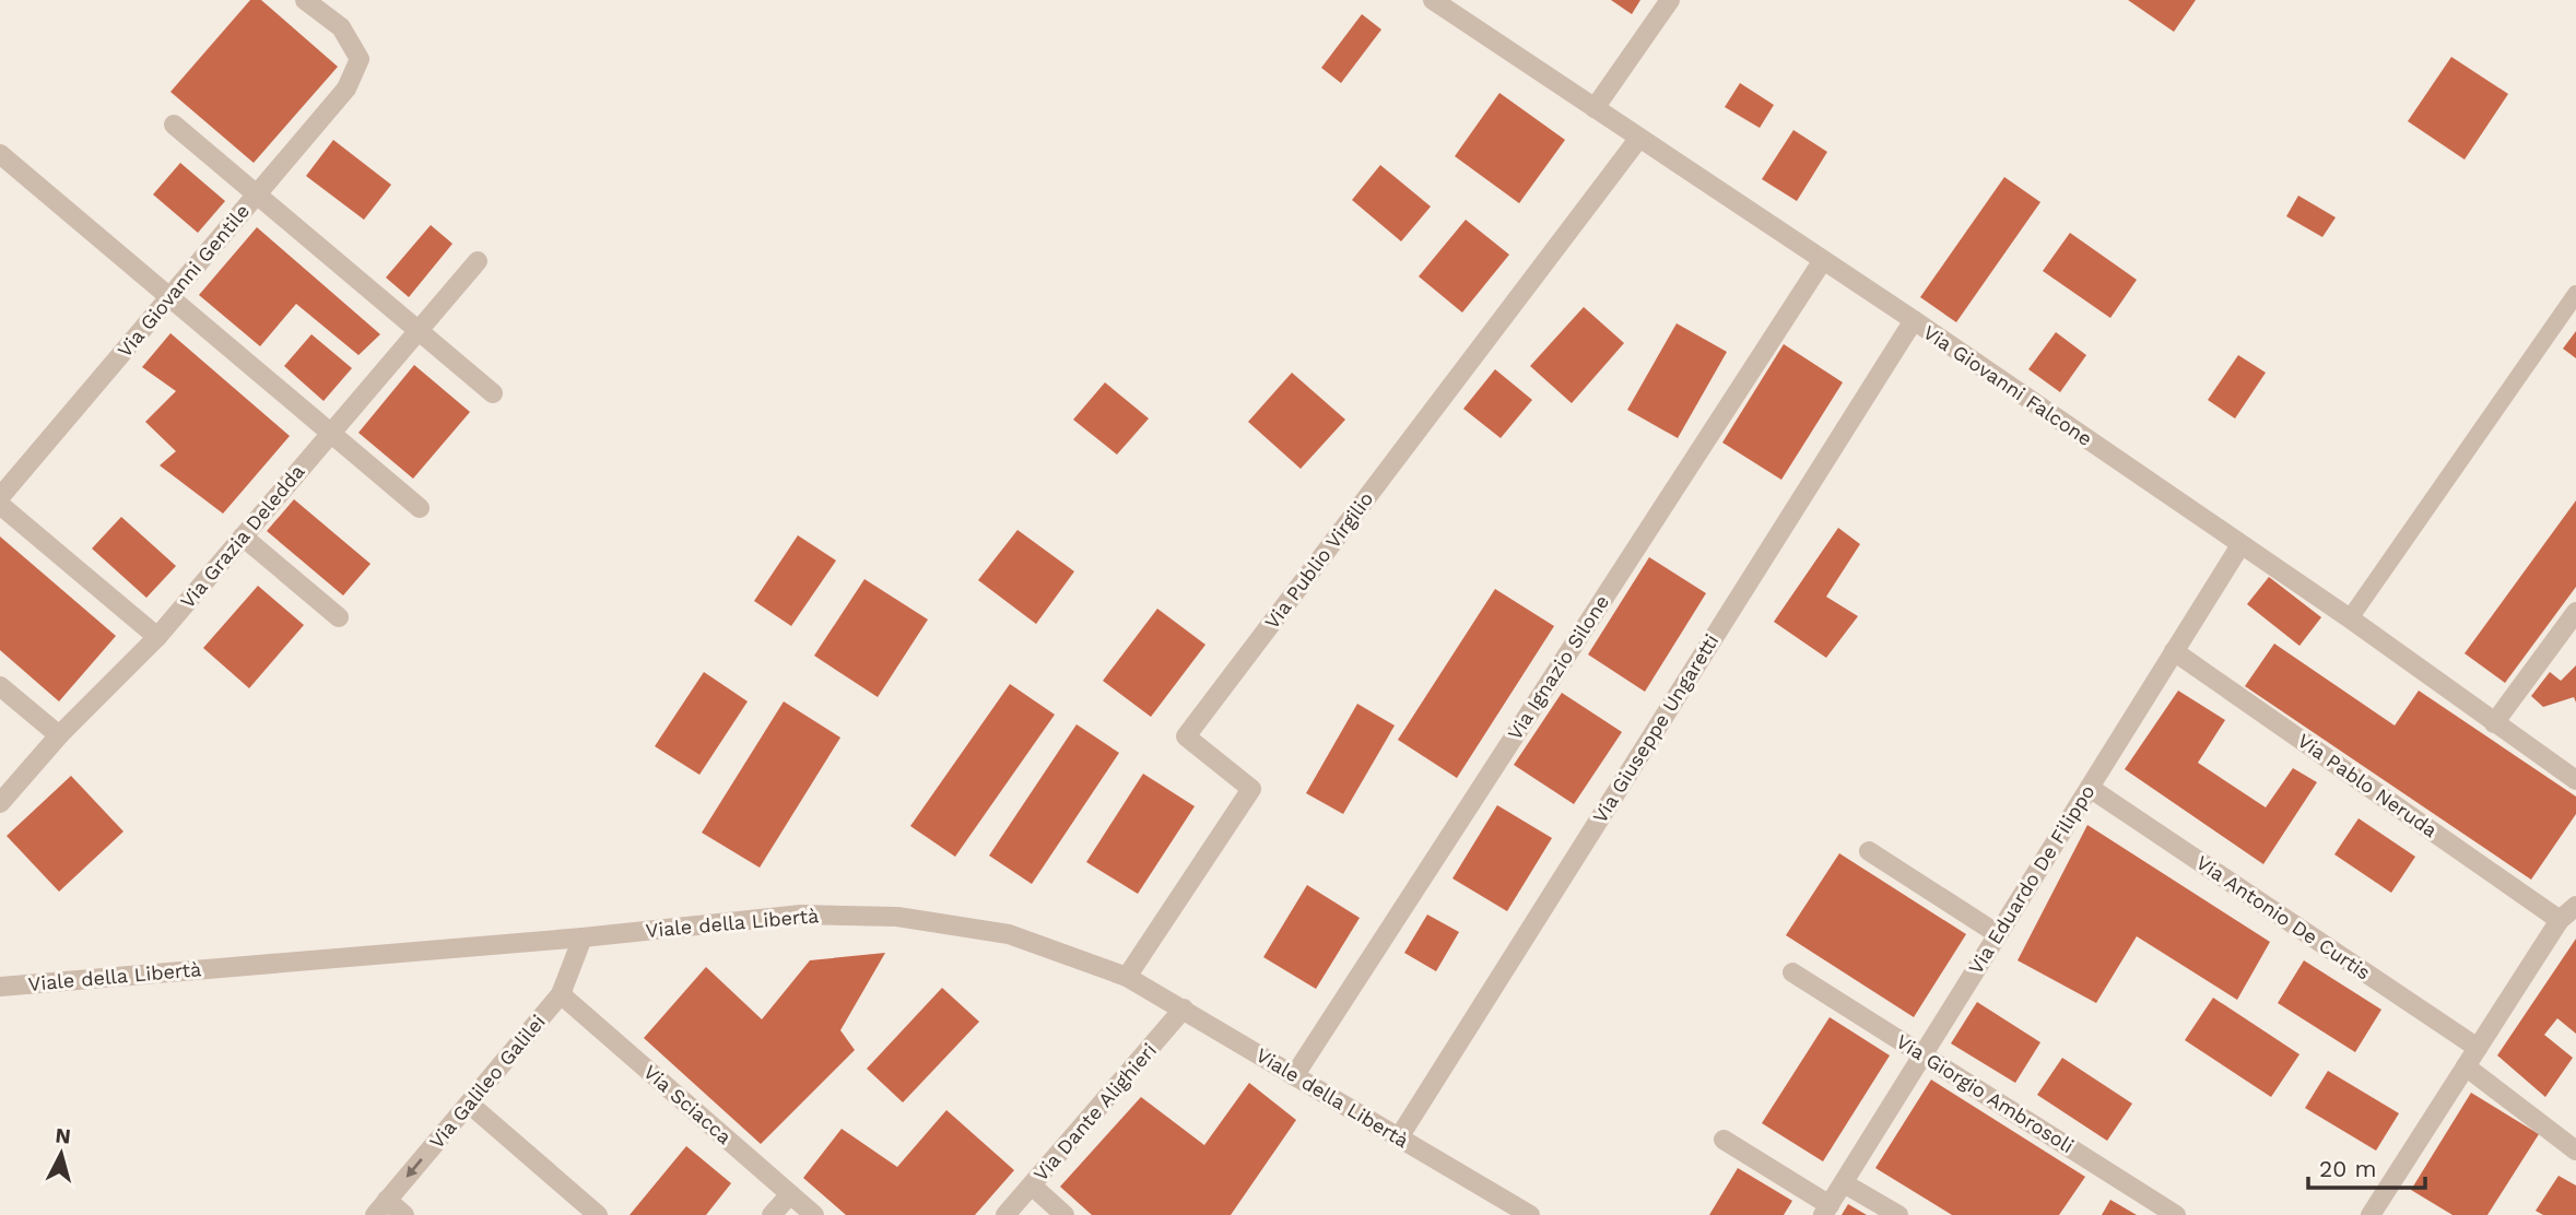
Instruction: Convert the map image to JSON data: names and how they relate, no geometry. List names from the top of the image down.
{
  "streets": {
    "street": [
      "Via Giovanni Gentile",
      "Via Giovanni Falcone",
      "Via Grazia Deledda",
      "Via Publio Virgilio",
      "Via Ignazio Silone",
      "Via Giuseppe Ungaretti",
      "Via Pablo Neruda",
      "Via Eduardo De Filippo",
      "Via Antonio De Curtis",
      "Viale della Libertà",
      "Via Galileo Galilei",
      "Via Giorgio Ambrosoli",
      "Via Sciacca",
      "Via Dante Alighieri"
    ]
  },
  "crossings": [
    ["Via Giovanni Falcone", "Via Publio Virgilio"],
    ["Via Giovanni Falcone", "Via Ignazio Silone"],
    ["Via Giovanni Falcone", "Via Giuseppe Ungaretti"],
    ["Via Giovanni Falcone", "Via Eduardo De Filippo"],
    ["Via Publio Virgilio", "Viale della Libertà"],
    ["Via Ignazio Silone", "Viale della Libertà"],
    ["Via Giuseppe Ungaretti", "Viale della Libertà"],
    ["Via Pablo Neruda", "Via Eduardo De Filippo"],
    ["Via Eduardo De Filippo", "Via Antonio De Curtis"],
    ["Via Eduardo De Filippo", "Via Giorgio Ambrosoli"],
    ["Viale della Libertà", "Via Galileo Galilei"],
    ["Viale della Libertà", "Via Dante Alighieri"],
    ["Via Galileo Galilei", "Via Sciacca"]
  ],
  "one_way": ["Via Galileo Galilei"],
  "scale_bar": "20 m",
  "north": "top"
}
